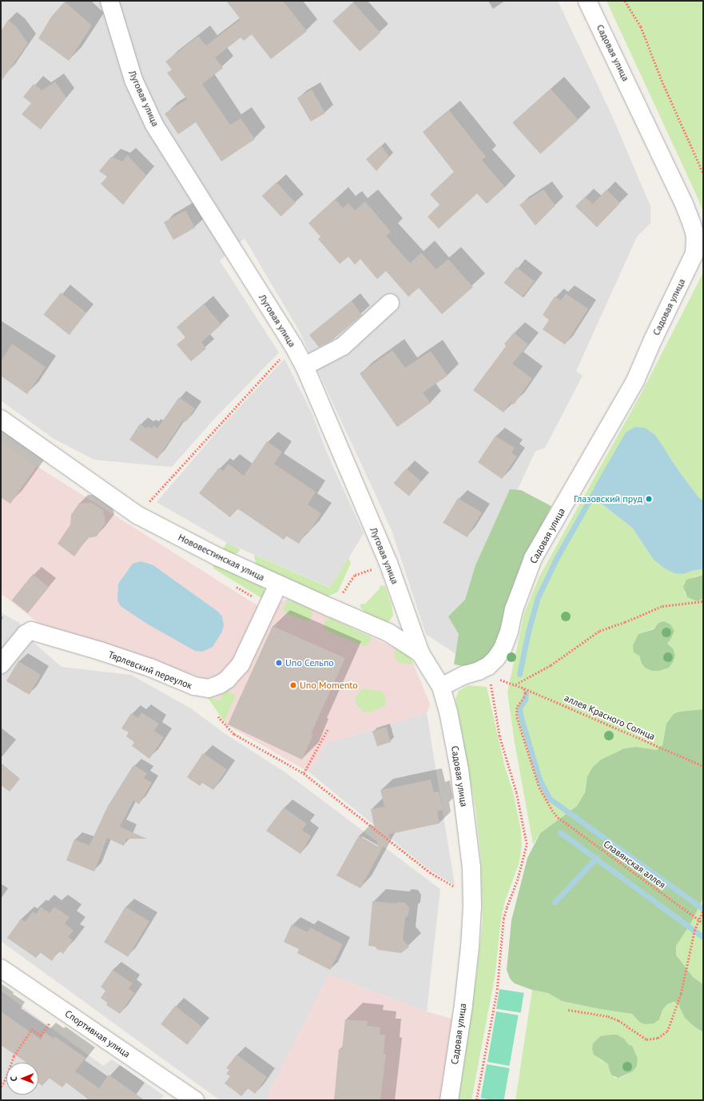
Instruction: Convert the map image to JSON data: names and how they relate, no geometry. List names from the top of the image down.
{
  "streets": {
    "street": [
      "Садовая улица",
      "Луговая улица",
      "Нововестинская улица",
      "Тярлевский переулок",
      "Спортивная улица"
    ],
    "path": ["аллея Красного Солнца", "Славянская аллея"]
  },
  "crossings": [
    ["Садовая улица", "Нововестинская улица"],
    ["Луговая улица", "Нововестинская улица"],
    ["Нововестинская улица", "Тярлевский переулок"],
    ["аллея Красного Солнца", "Славянская аллея"]
  ],
  "places": ["Глазовский пруд", "Uno Сельпо", "Uno Momento"],
  "north": "left"
}
